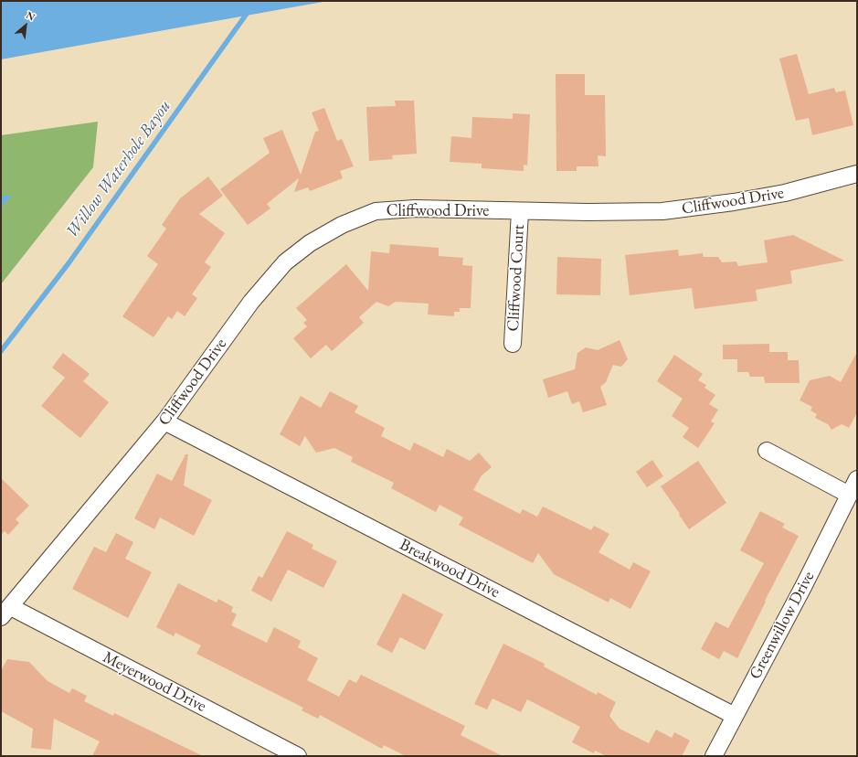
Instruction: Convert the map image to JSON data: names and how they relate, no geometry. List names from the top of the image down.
{
  "streets": {
    "street": [
      "Cliffwood Drive",
      "Cliffwood Court",
      "Breakwood Drive",
      "Greenwillow Drive",
      "Meyerwood Drive"
    ]
  },
  "crossings": [
    ["Cliffwood Drive", "Cliffwood Court"],
    ["Cliffwood Drive", "Breakwood Drive"],
    ["Cliffwood Drive", "Meyerwood Drive"],
    ["Breakwood Drive", "Greenwillow Drive"]
  ],
  "water": ["Willow Waterhole Bayou"],
  "north": "top right"
}
